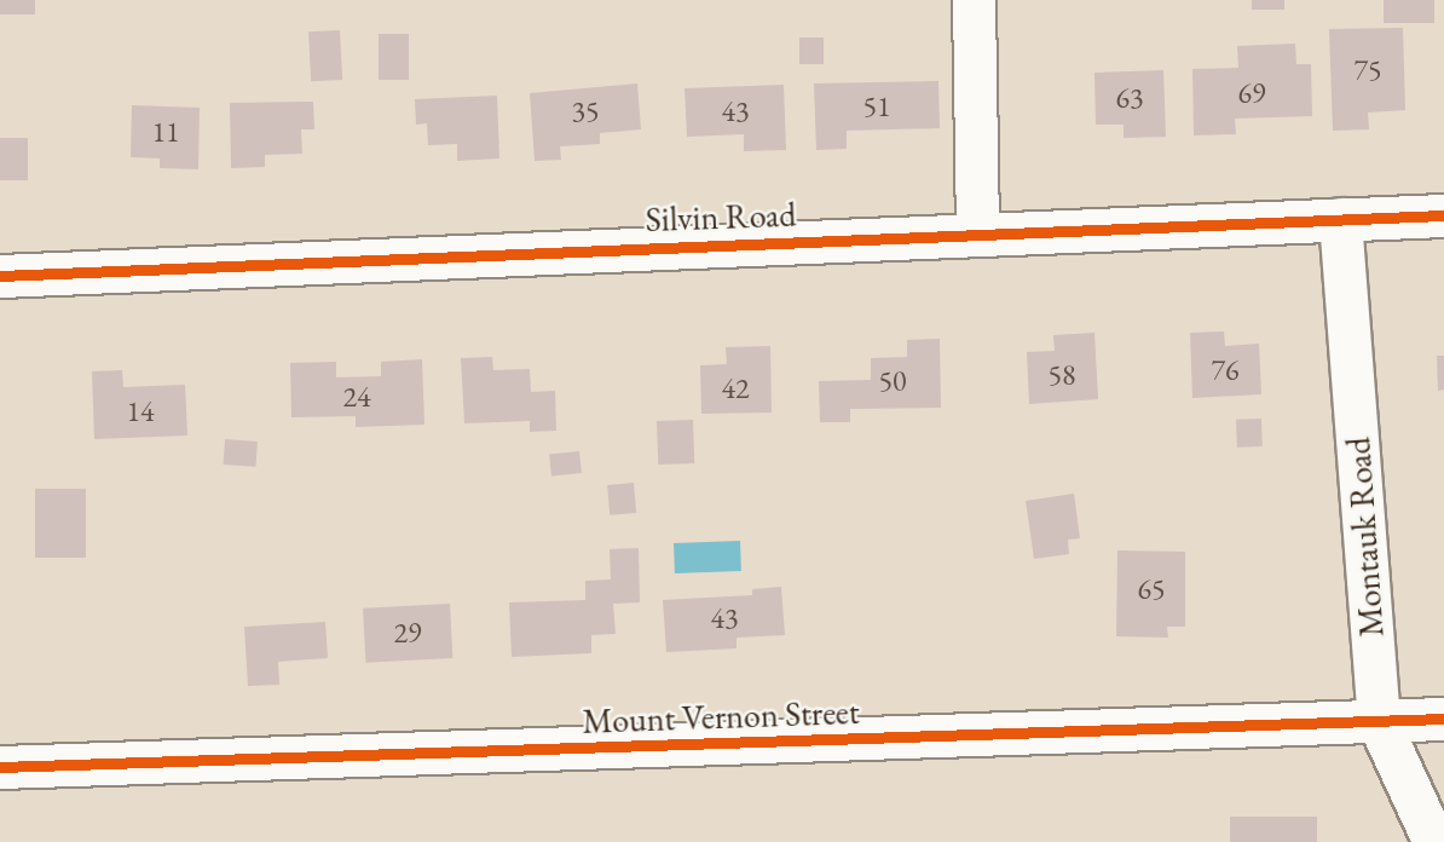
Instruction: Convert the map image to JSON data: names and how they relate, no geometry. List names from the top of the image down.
{
  "streets": {
    "street": ["Silvin Road", "Montauk Road", "Mount Vernon Street"]
  },
  "crossings": [
    ["Silvin Road", "Montauk Road"],
    ["Montauk Road", "Mount Vernon Street"]
  ],
  "house_numbers": [
    "75",
    "69",
    "63",
    "51",
    "35",
    "43",
    "11",
    "76",
    "58",
    "50",
    "42",
    "24",
    "14",
    "65",
    "43",
    "29"
  ]
}
